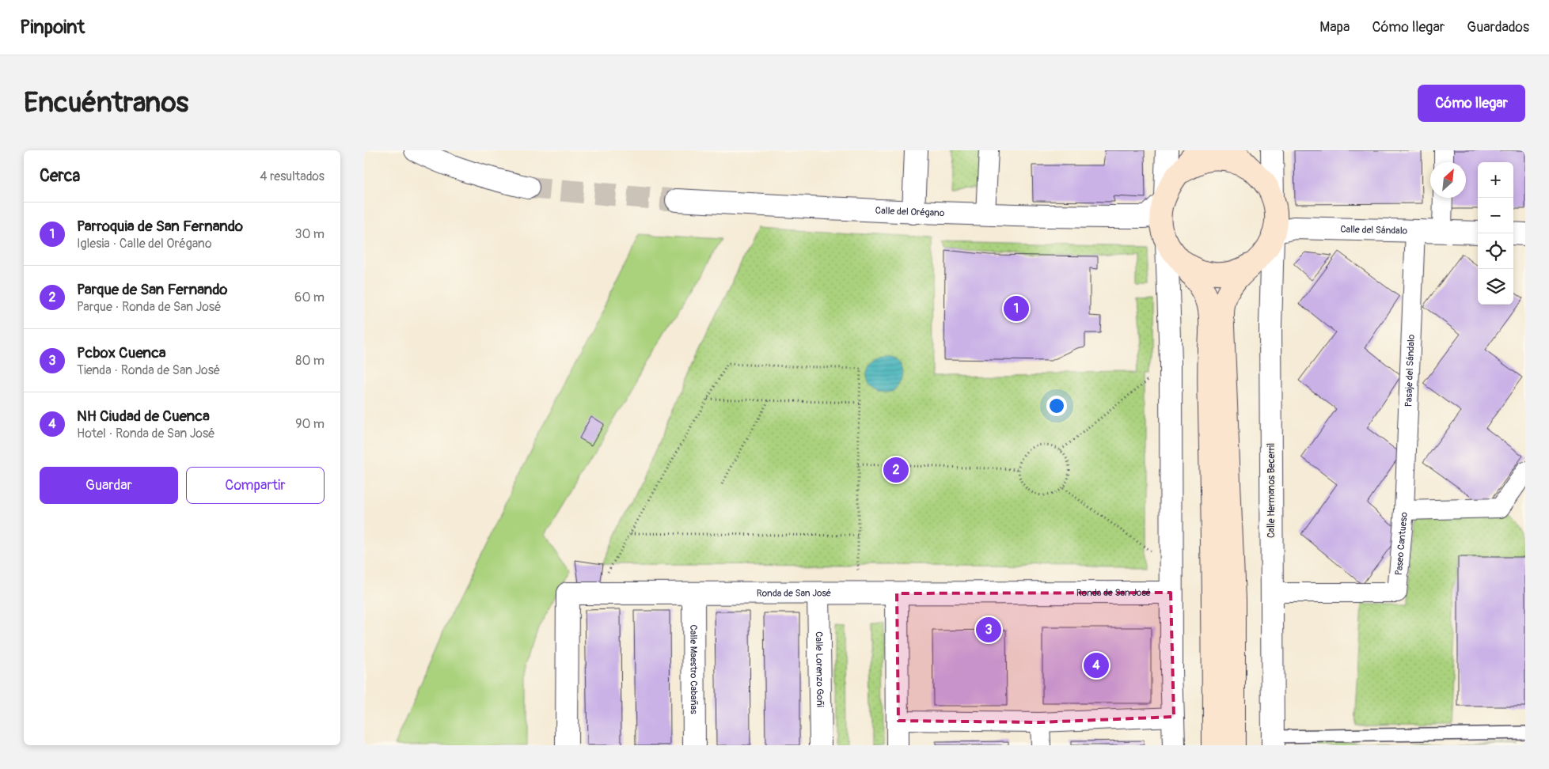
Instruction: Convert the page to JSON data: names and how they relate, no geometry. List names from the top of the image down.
{
  "streets": {
    "main road": ["Calle Hermanos Becerril"],
    "street": [
      "Calle del Orégano",
      "Calle del Sándalo",
      "Pasaje del Sándalo",
      "Paseo Cantueso",
      "Ronda de San José",
      "Calle Maestro Cabañas",
      "Calle Lorenzo Goñi"
    ]
  },
  "crossings": [
    ["Calle del Sándalo", "Pasaje del Sándalo"],
    ["Calle del Sándalo", "Calle Hermanos Becerril"],
    ["Pasaje del Sándalo", "Paseo Cantueso"],
    ["Calle Hermanos Becerril", "Paseo Cantueso"],
    ["Ronda de San José", "Calle Maestro Cabañas"],
    ["Ronda de San José", "Calle Lorenzo Goñi"]
  ],
  "north": "top right",
  "page": {
    "header": "Pinpoint",
    "nav": ["Mapa", "Cómo llegar", "Guardados"],
    "buttons": [
      "Cómo llegar",
      ["Guardar", "Compartir"]
    ],
    "title": "Encuéntranos",
    "heading": ["Cerca", "4 resultados"],
    "map_buttons": ["+", "−"],
    "list": [
      {
        "mark": "1",
        "name": "Parroquia de San Fernando",
        "note": "Iglesia · Calle del Orégano",
        "value": "30 m"
      },
      {
        "mark": "2",
        "name": "Parque de San Fernando",
        "note": "Parque · Ronda de San José",
        "value": "60 m"
      },
      {
        "mark": "3",
        "name": "Pcbox Cuenca",
        "note": "Tienda · Ronda de San José",
        "value": "80 m"
      },
      {
        "mark": "4",
        "name": "NH Ciudad de Cuenca",
        "note": "Hotel · Ronda de San José",
        "value": "90 m"
      }
    ],
    "pins": [
      "1",
      "2",
      "3",
      "4"
    ]
  }
}
